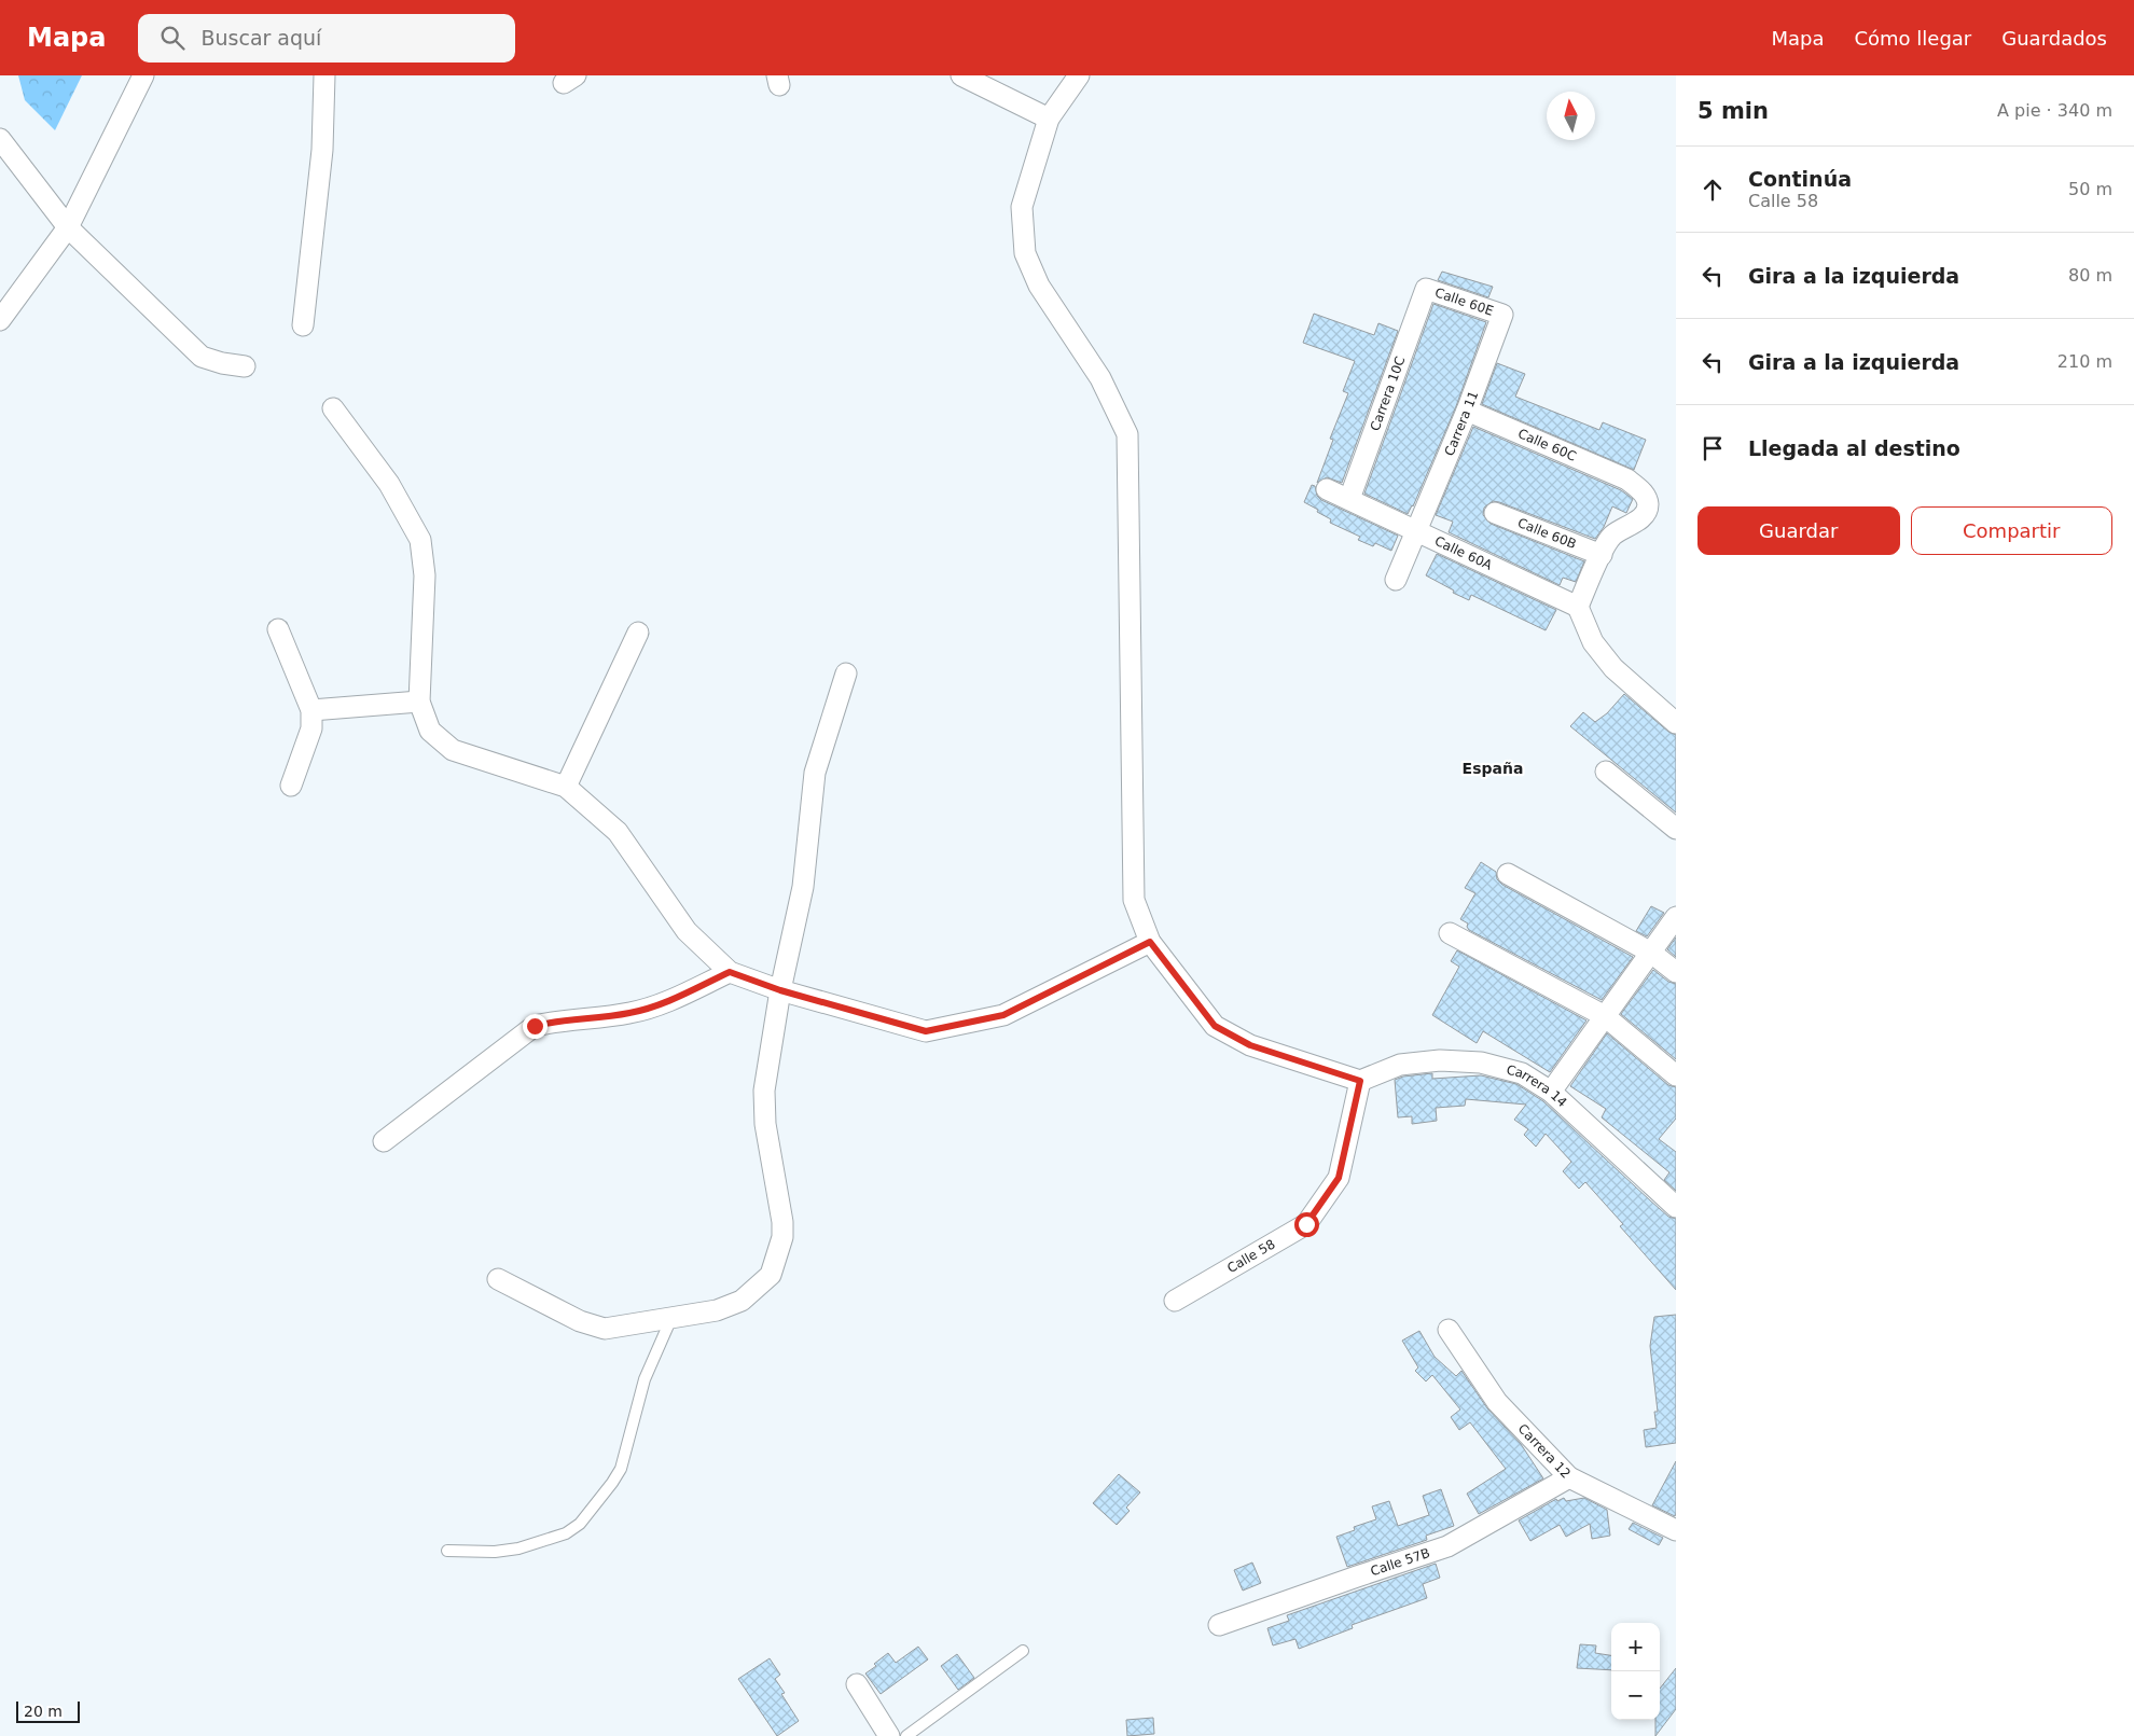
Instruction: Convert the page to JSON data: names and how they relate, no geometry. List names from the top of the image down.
{
  "streets": {
    "street": [
      "Calle 60E",
      "Carrera 10C",
      "Carrera 11",
      "Calle 60C",
      "Calle 60B",
      "Calle 60A",
      "Carrera 14",
      "Calle 58",
      "Carrera 12",
      "Calle 57B"
    ]
  },
  "crossings": [
    ["Calle 60E", "Carrera 10C"],
    ["Calle 60E", "Carrera 11"],
    ["Carrera 10C", "Calle 60A"],
    ["Carrera 11", "Calle 60C"],
    ["Carrera 11", "Calle 60A"],
    ["Calle 60C", "Calle 60B"],
    ["Calle 60C", "Calle 60A"],
    ["Carrera 14", "Calle 58"],
    ["Carrera 12", "Calle 57B"]
  ],
  "districts": ["España"],
  "scale_bar": "20 m",
  "north": "top",
  "page": {
    "header": "Mapa",
    "search": "Buscar aquí",
    "nav": ["Mapa", "Cómo llegar", "Guardados"],
    "heading": ["5 min", "A pie · 340 m"],
    "list": [
      ["Continúa", "Calle 58", "50 m"],
      ["Gira a la izquierda", "80 m"],
      ["Gira a la izquierda", "210 m"],
      "Llegada al destino"
    ],
    "buttons": ["Guardar", "Compartir"],
    "map_buttons": ["+", "−"],
    "scale": "20 m"
  }
}
